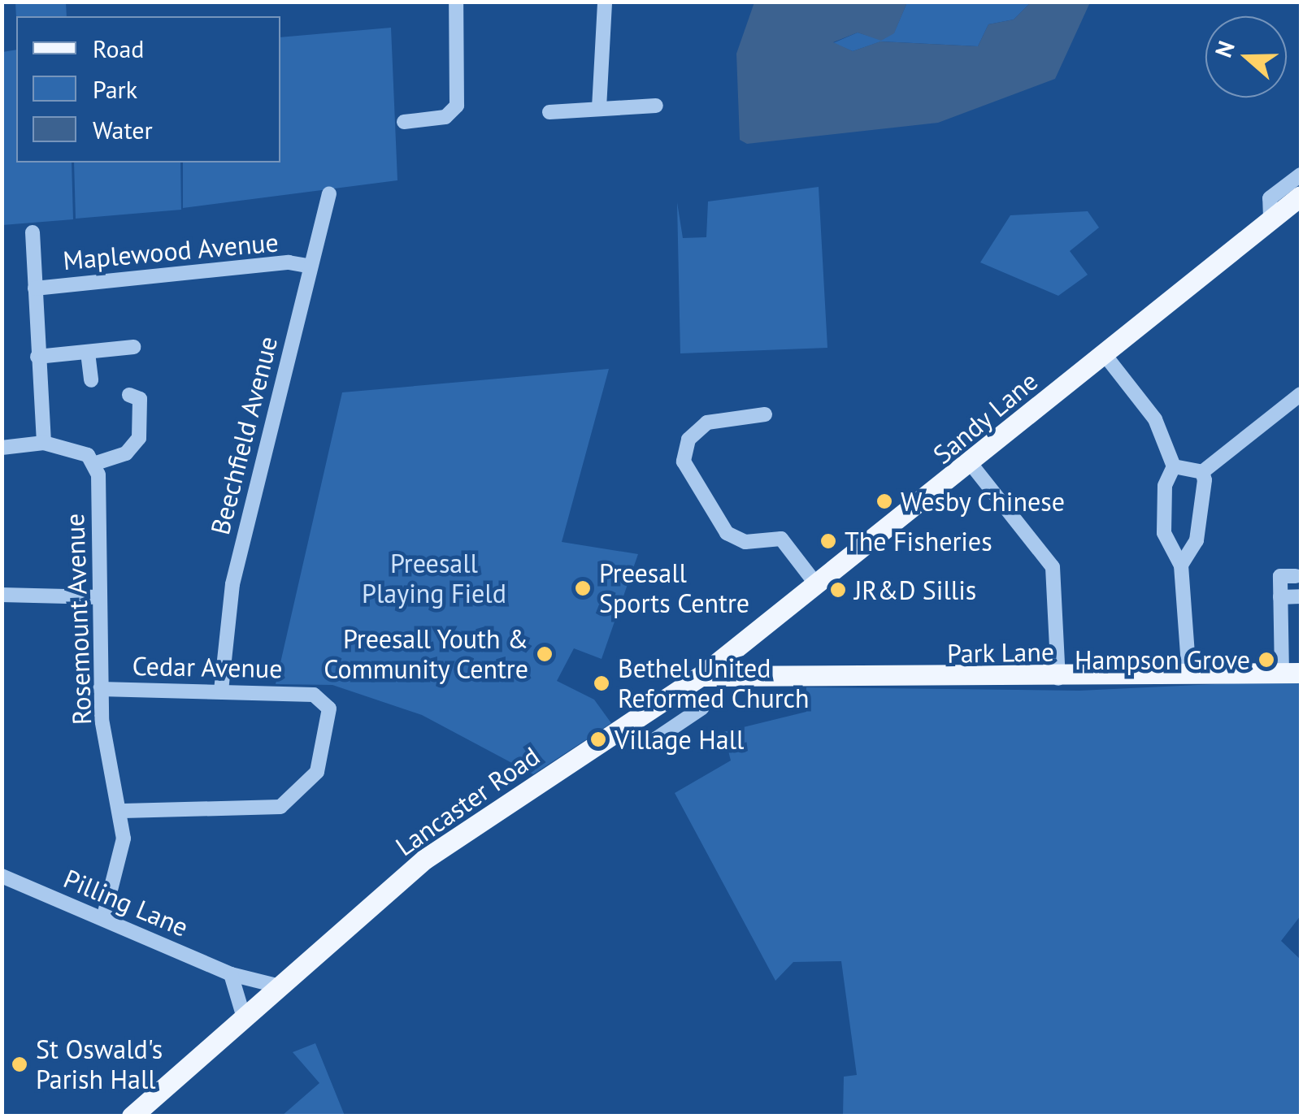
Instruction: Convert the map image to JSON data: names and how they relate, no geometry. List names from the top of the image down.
{
  "streets": {
    "main road": ["Sandy Lane", "Park Lane", "Lancaster Road"],
    "street": [
      "Maplewood Avenue",
      "Beechfield Avenue",
      "Rosemount Avenue",
      "Cedar Avenue",
      "Pilling Lane"
    ]
  },
  "crossings": [
    ["Maplewood Avenue", "Beechfield Avenue"],
    ["Sandy Lane", "Park Lane"],
    ["Sandy Lane", "Lancaster Road"],
    ["Beechfield Avenue", "Cedar Avenue"],
    ["Rosemount Avenue", "Cedar Avenue"],
    ["Rosemount Avenue", "Pilling Lane"],
    ["Park Lane", "Lancaster Road"],
    ["Lancaster Road", "Pilling Lane"]
  ],
  "parks": ["Preesall Playing Field"],
  "places": [
    "Wesby Chinese",
    "The Fisheries",
    "Preesall Sports Centre",
    "JR&D Sillis",
    "Preesall Youth & Community Centre",
    "Hampson Grove",
    "Bethel United Reformed Church",
    "Village Hall",
    "St Oswald's Parish Hall"
  ],
  "legend": ["Road", "Park", "Water"],
  "north": "left"
}
